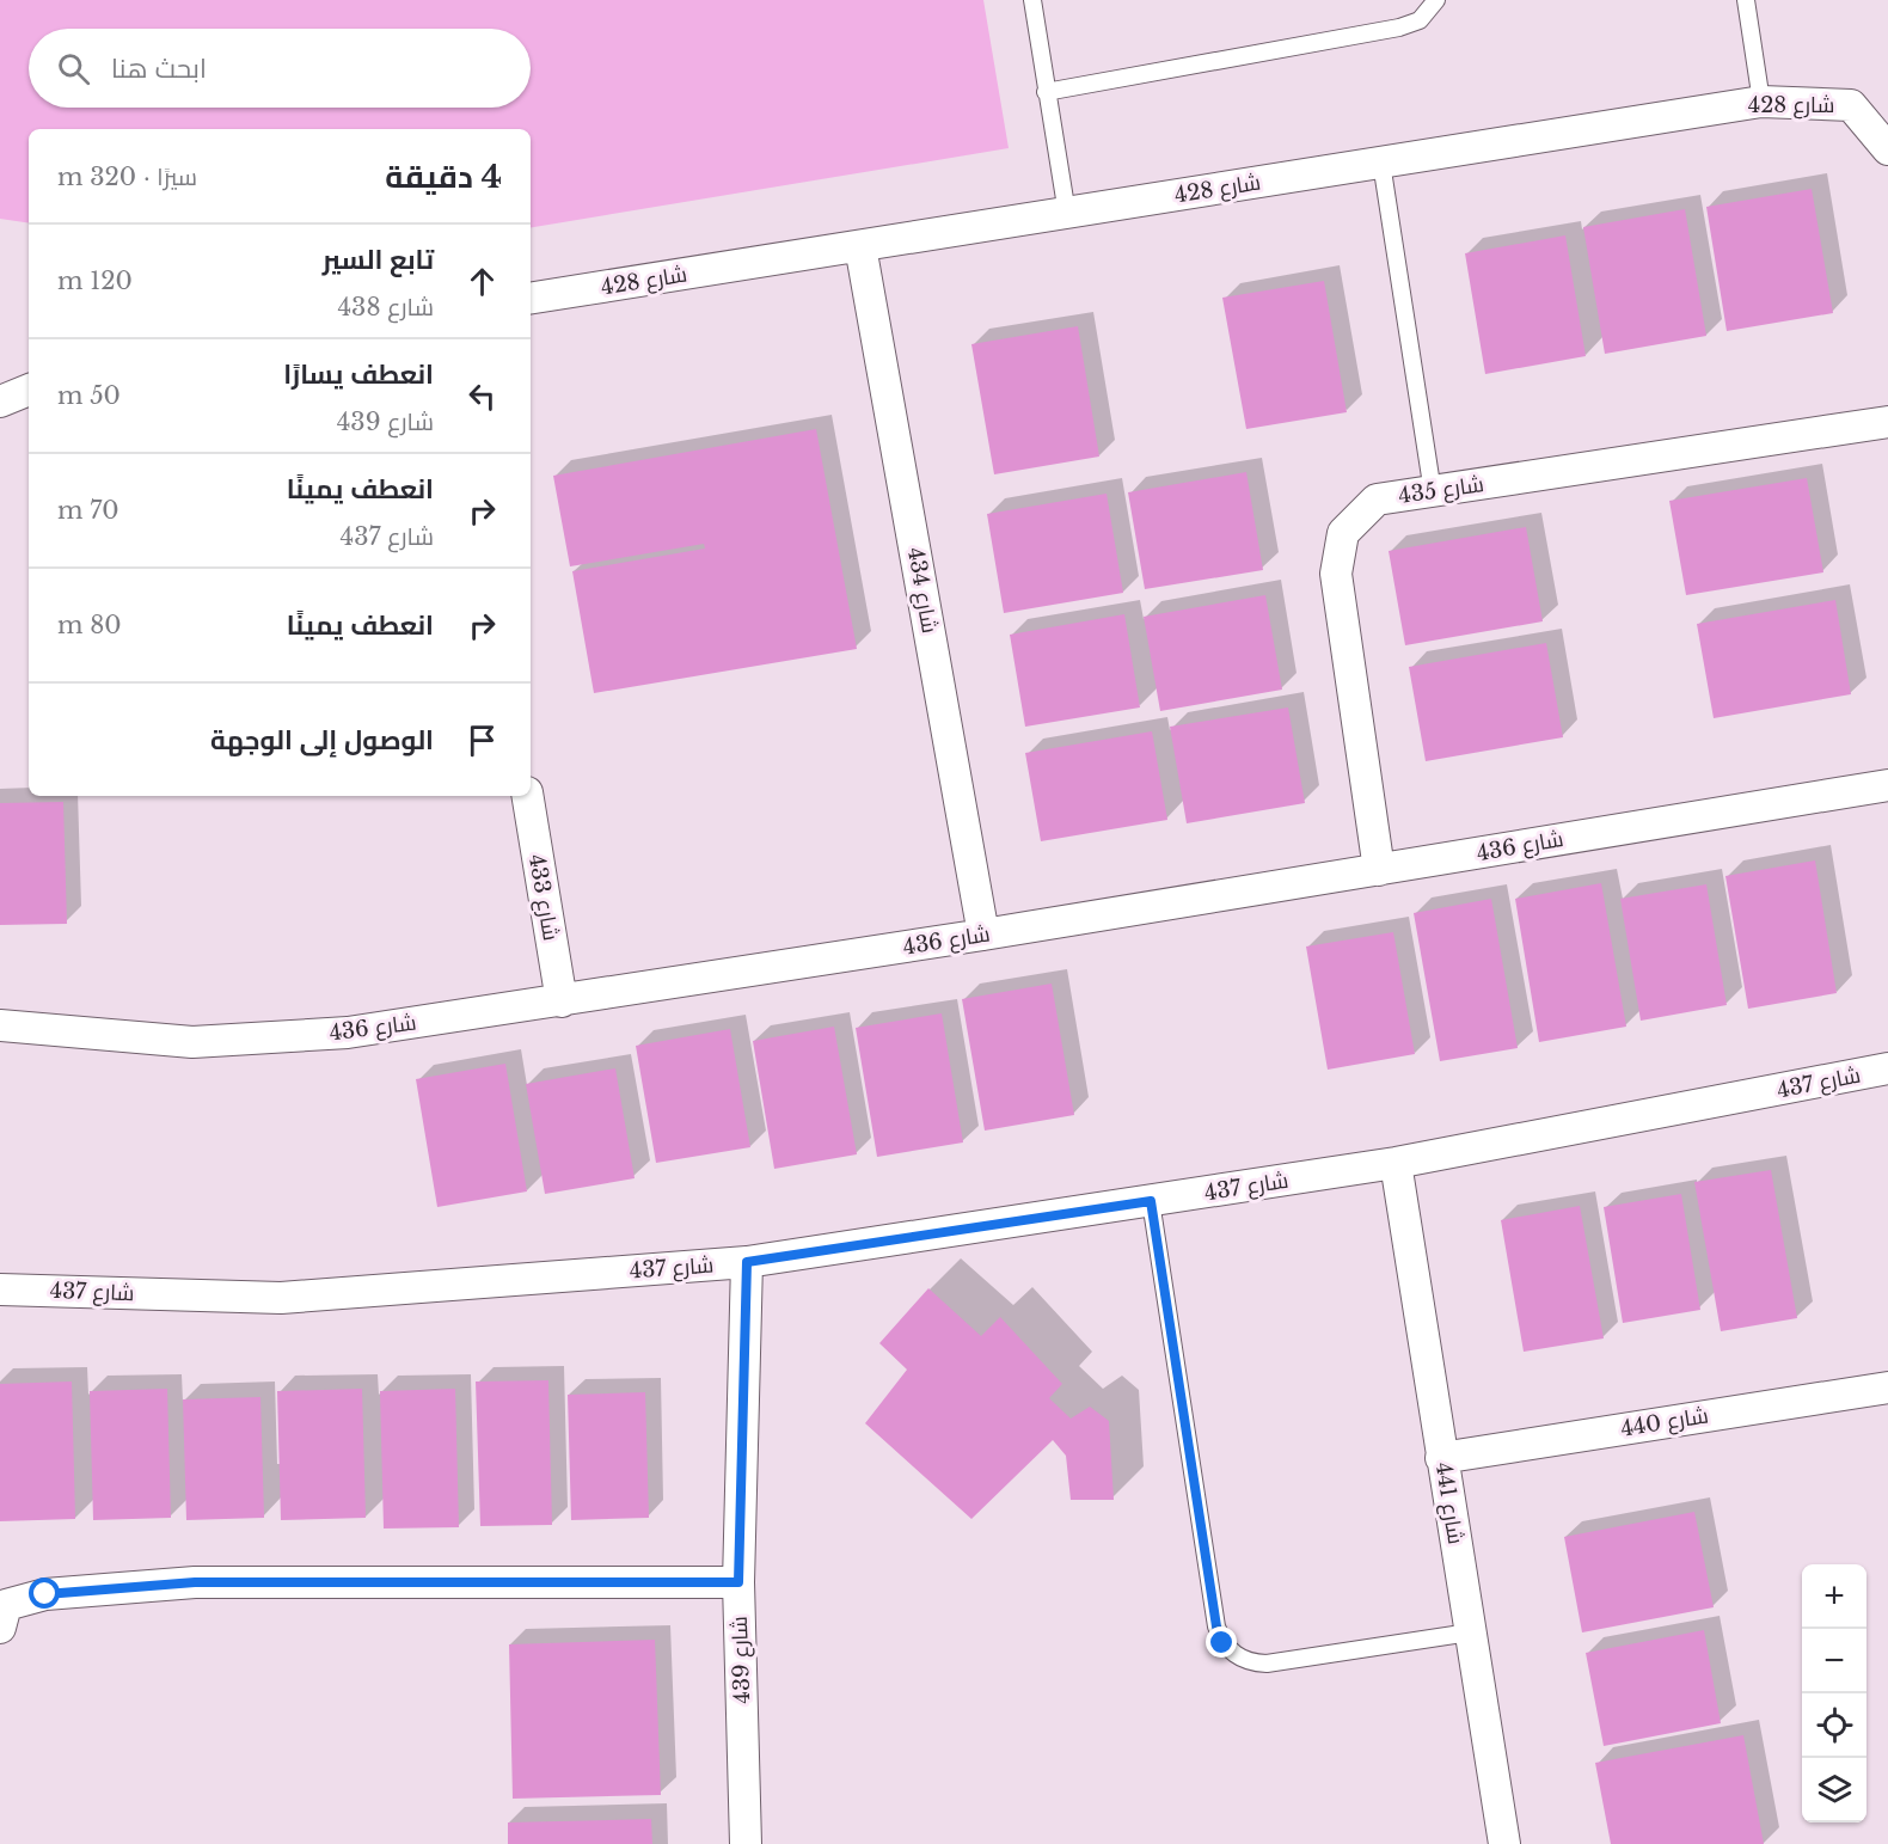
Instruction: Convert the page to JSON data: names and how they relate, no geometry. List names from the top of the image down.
{
  "streets": {
    "street": [
      "شارع 428",
      "شارع 435",
      "شارع 434",
      "شارع 436",
      "شارع 433",
      "شارع 437",
      "شارع 440",
      "شارع 441",
      "شارع 439"
    ]
  },
  "crossings": [
    ["شارع 428", "شارع 434"],
    ["شارع 435", "شارع 436"],
    ["شارع 434", "شارع 436"],
    ["شارع 436", "شارع 433"],
    ["شارع 437", "شارع 441"],
    ["شارع 437", "شارع 439"],
    ["شارع 440", "شارع 441"]
  ],
  "page": {
    "search": "ابحث هنا",
    "heading": ["4 دقيقة", "سيرًا · 320 m"],
    "list": [
      ["تابع السير", "شارع 438", "120 m"],
      ["انعطف يسارًا", "شارع 439", "50 m"],
      ["انعطف يمينًا", "شارع 437", "70 m"],
      ["انعطف يمينًا", "80 m"],
      "الوصول إلى الوجهة"
    ],
    "map_buttons": ["+", "−"]
  }
}
